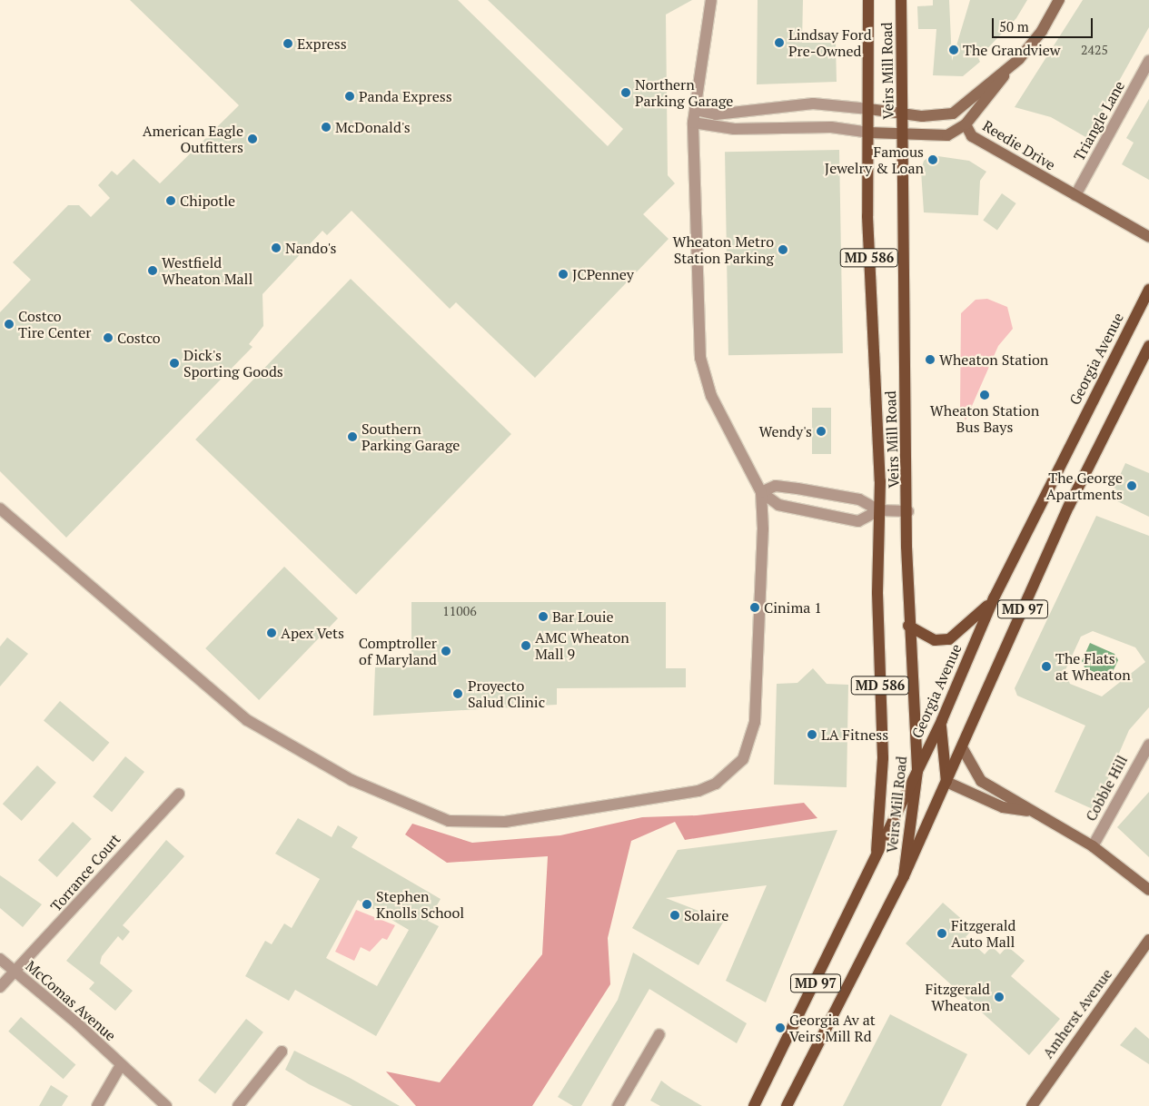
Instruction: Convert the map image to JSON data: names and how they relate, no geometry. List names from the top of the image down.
{
  "streets": {
    "main road": [
      "Veirs Mill Road",
      "MD 586",
      "Georgia Avenue",
      "MD 97"
    ],
    "street": [
      "Triangle Lane",
      "Reedie Drive",
      "Cobble Hill",
      "Torrance Court",
      "McComas Avenue",
      "Amherst Avenue"
    ]
  },
  "crossings": [
    ["Veirs Mill Road", "Reedie Drive"],
    ["Veirs Mill Road", "Georgia Avenue"],
    ["Veirs Mill Road", "MD 97"],
    ["Triangle Lane", "Reedie Drive"],
    ["Torrance Court", "McComas Avenue"]
  ],
  "places": [
    "Lindsay Ford Pre-Owned",
    "Express",
    "The Grandview",
    "Northern Parking Garage",
    "Panda Express",
    "McDonald's",
    "American Eagle Outfitters",
    "Famous Jewelry & Loan",
    "Chipotle",
    "Nando's",
    "Wheaton Metro Station Parking",
    "Westfield Wheaton Mall",
    "JCPenney",
    "Costco Tire Center",
    "Costco",
    "Wheaton Station",
    "Dick's Sporting Goods",
    "Wheaton Station Bus Bays",
    "Wendy's",
    "Southern Parking Garage",
    "The George Apartments",
    "Cinima 1",
    "Bar Louie",
    "Apex Vets",
    "AMC Wheaton Mall 9",
    "Comptroller of Maryland",
    "The Flats at Wheaton",
    "Proyecto Salud Clinic",
    "LA Fitness",
    "Stephen Knolls School",
    "Solaire",
    "Fitzgerald Auto Mall",
    "Fitzgerald Wheaton",
    "Georgia Av at Veirs Mill Rd"
  ],
  "house_numbers": ["2425", "11006"],
  "scale_bar": "50 m"
}
